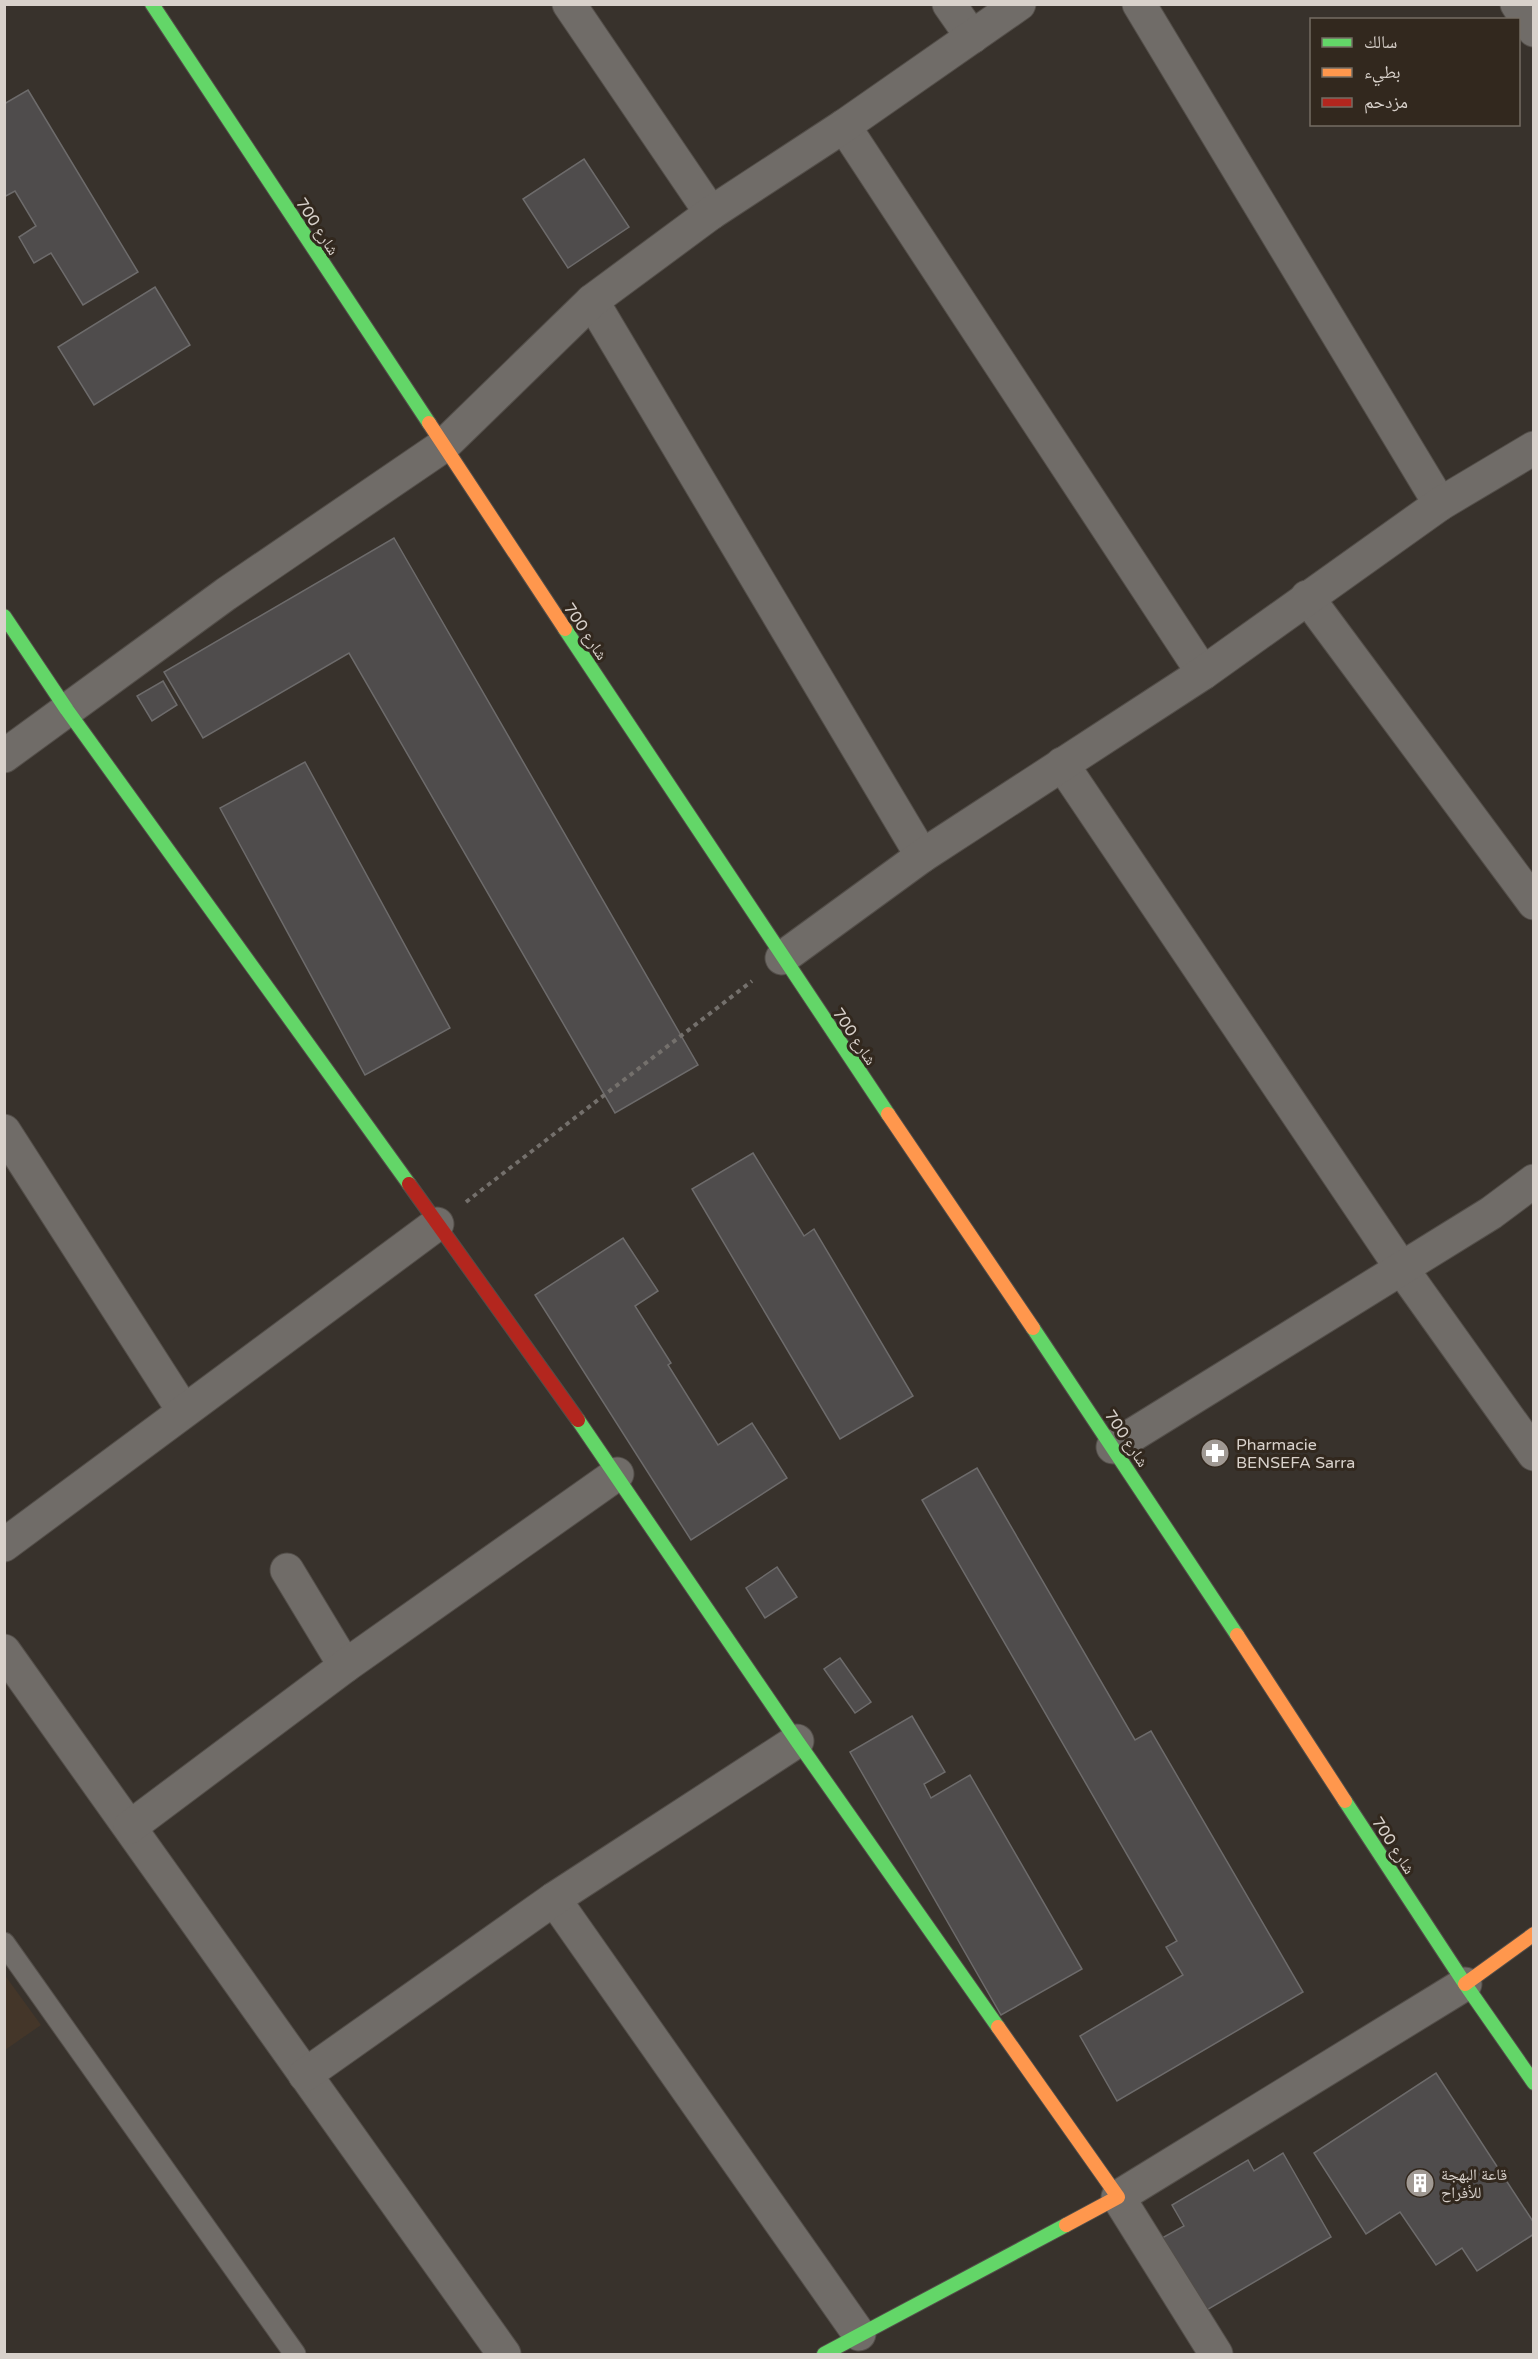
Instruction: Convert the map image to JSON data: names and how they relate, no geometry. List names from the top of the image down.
{
  "streets": {
    "main road": ["شارع 700"]
  },
  "places": {
    "pharmacy": ["Pharmacie BENSEFA Sarra"],
    "building": ["قاعة البهجة للأفراح"]
  },
  "legend": ["سالك", "بطيء", "مزدحم"]
}
